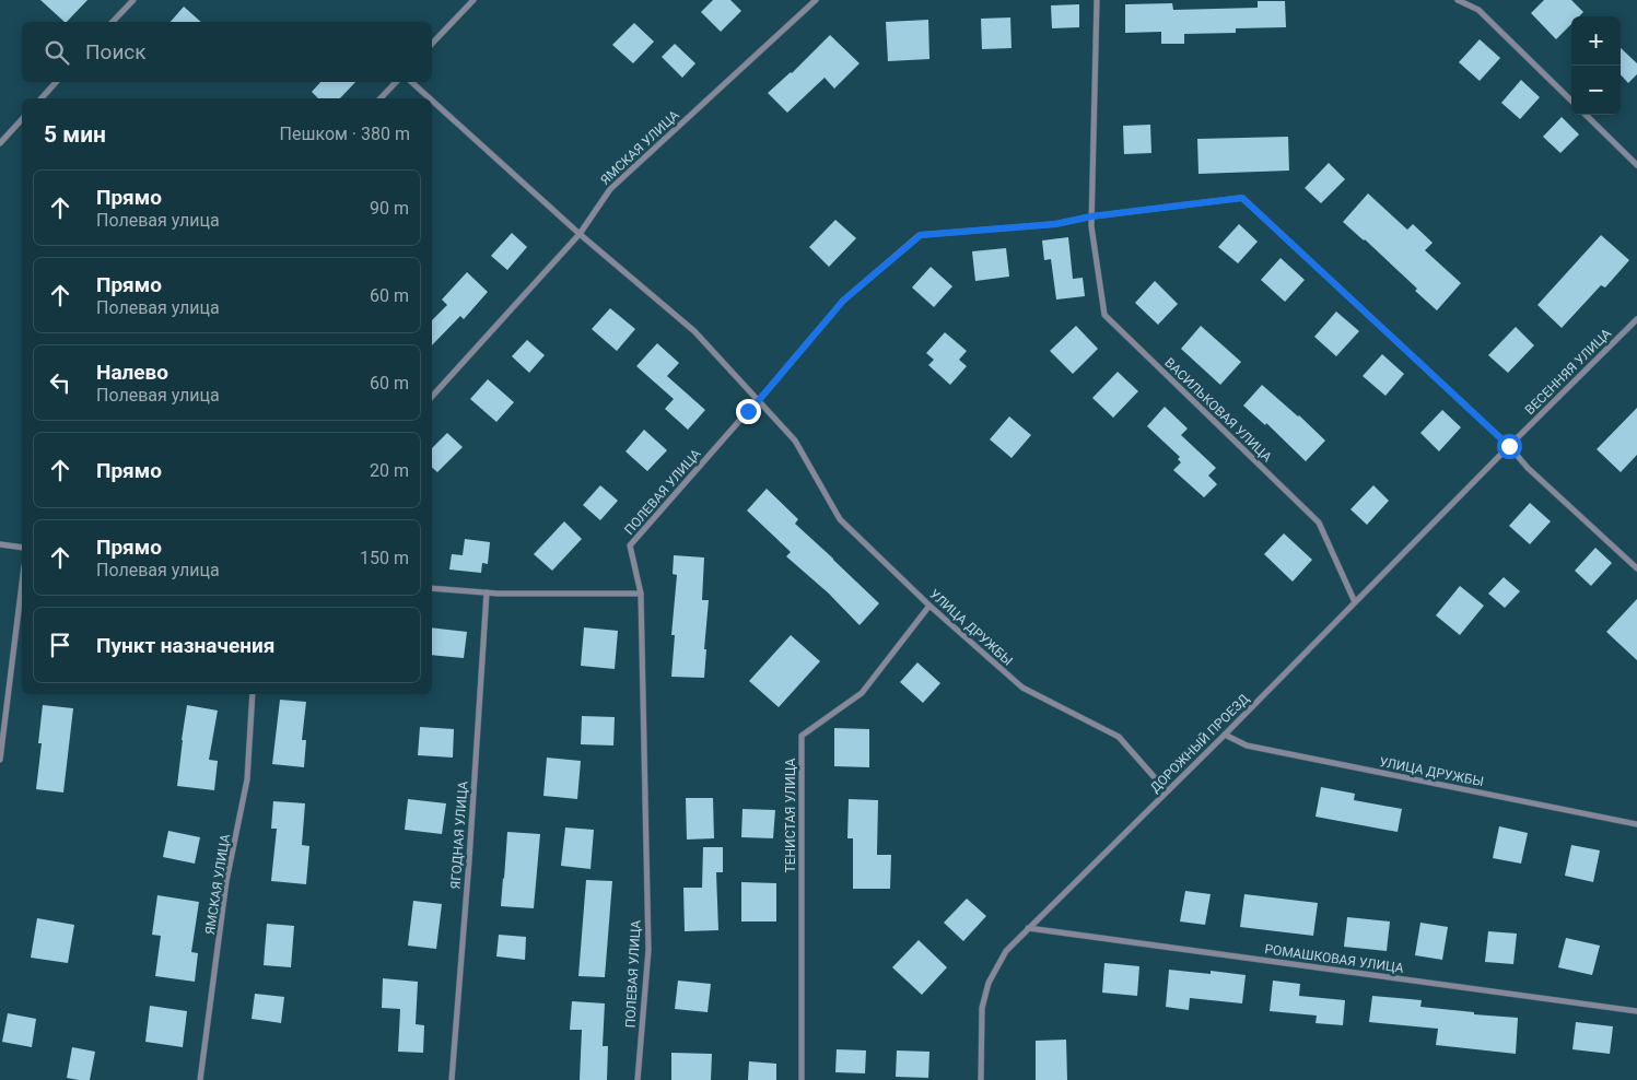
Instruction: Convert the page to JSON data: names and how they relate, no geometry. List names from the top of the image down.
{
  "streets": {
    "street": [
      "ЯМСКАЯ УЛИЦА",
      "ВЕСЕННЯЯ УЛИЦА",
      "ВАСИЛЬКОВАЯ УЛИЦА",
      "ПОЛЕВАЯ УЛИЦА",
      "УЛИЦА ДРУЖБЫ",
      "ДОРОЖНЫЙ ПРОЕЗД",
      "ТЕНИСТАЯ УЛИЦА",
      "ЯГОДНАЯ УЛИЦА",
      "РОМАШКОВАЯ УЛИЦА"
    ]
  },
  "crossings": [
    ["ЯМСКАЯ УЛИЦА", "УЛИЦА ДРУЖБЫ"],
    ["ВЕСЕННЯЯ УЛИЦА", "ДОРОЖНЫЙ ПРОЕЗД"],
    ["ВАСИЛЬКОВАЯ УЛИЦА", "ПОЛЕВАЯ УЛИЦА"],
    ["ВАСИЛЬКОВАЯ УЛИЦА", "ДОРОЖНЫЙ ПРОЕЗД"],
    ["ПОЛЕВАЯ УЛИЦА", "УЛИЦА ДРУЖБЫ"],
    ["УЛИЦА ДРУЖБЫ", "ДОРОЖНЫЙ ПРОЕЗД"],
    ["УЛИЦА ДРУЖБЫ", "ТЕНИСТАЯ УЛИЦА"],
    ["ДОРОЖНЫЙ ПРОЕЗД", "РОМАШКОВАЯ УЛИЦА"]
  ],
  "page": {
    "map_buttons": ["+", "−"],
    "search": "Поиск",
    "heading": ["5 мин", "Пешком · 380 m"],
    "list": [
      ["Прямо", "Полевая улица", "90 m"],
      ["Прямо", "Полевая улица", "60 m"],
      ["Налево", "Полевая улица", "60 m"],
      ["Прямо", "20 m"],
      ["Прямо", "Полевая улица", "150 m"],
      "Пункт назначения"
    ]
  }
}
